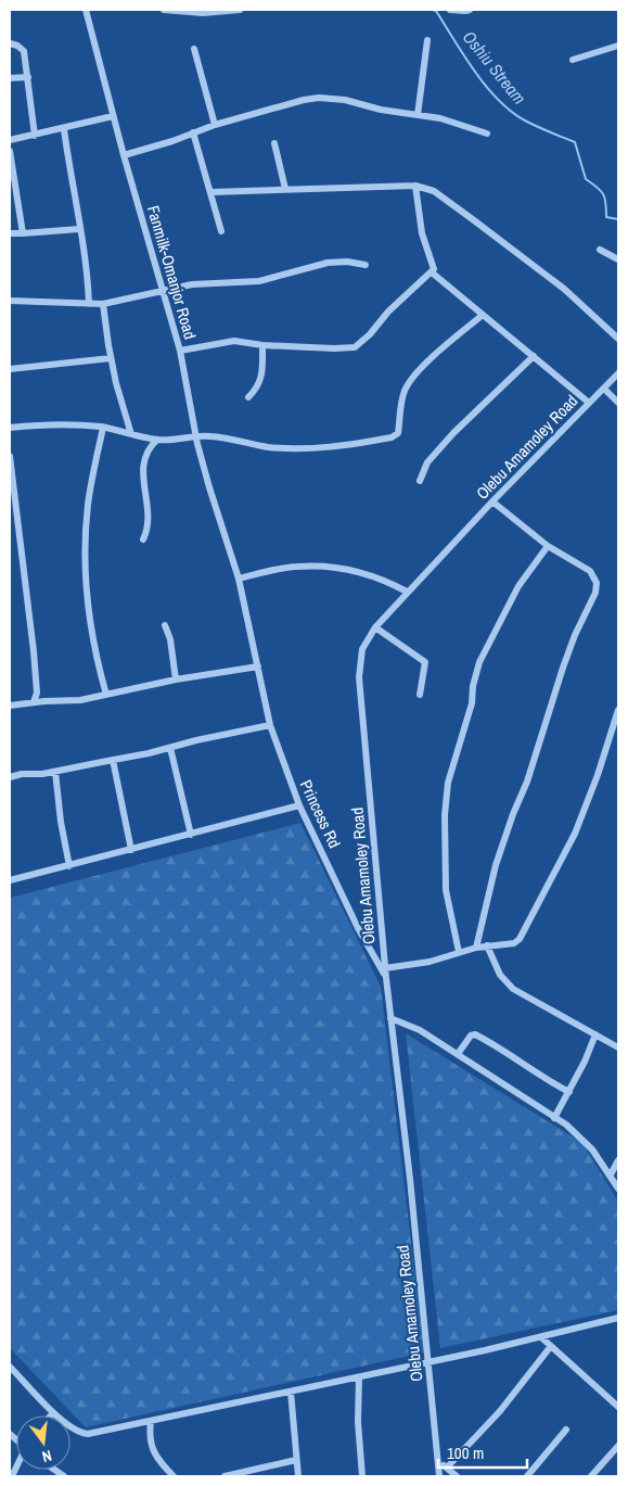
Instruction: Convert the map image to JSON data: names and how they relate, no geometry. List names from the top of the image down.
{
  "streets": {
    "street": ["Fanmilk-Omanjor Road", "Olebu Amamoley Road", "Princess Rd"]
  },
  "crossings": [
    ["Fanmilk-Omanjor Road", "Princess Rd"],
    ["Olebu Amamoley Road", "Princess Rd"]
  ],
  "water": ["Oshiu Stream"],
  "scale_bar": "100 m",
  "north": "bottom"
}
